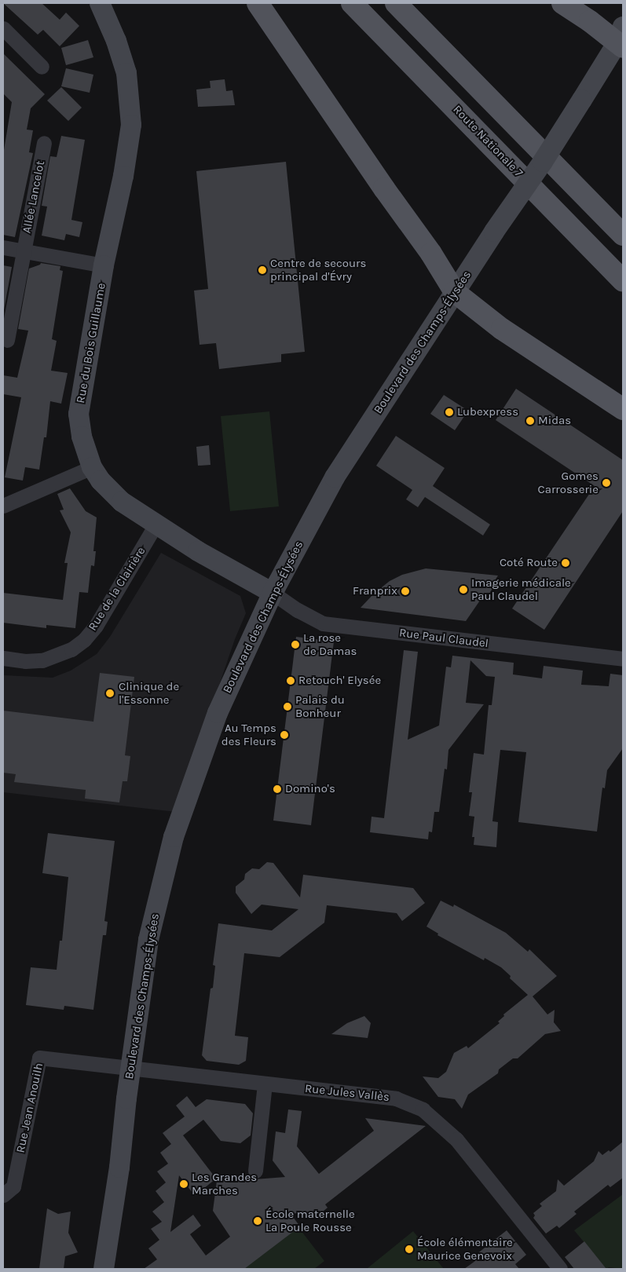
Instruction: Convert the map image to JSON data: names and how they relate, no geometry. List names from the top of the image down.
{
  "streets": {
    "main road": ["Route Nationale 7", "Boulevard des Champs-Élysées", "Rue du Bois Guillaume"],
    "street": [
      "Allée Lancelot",
      "Rue de la Clairière",
      "Rue Paul Claudel",
      "Rue Jules Vallès",
      "Rue Jean Anouilh"
    ]
  },
  "crossings": [
    ["Boulevard des Champs-Élysées", "Rue du Bois Guillaume"],
    ["Boulevard des Champs-Élysées", "Rue Paul Claudel"],
    ["Boulevard des Champs-Élysées", "Rue Jules Vallès"],
    ["Boulevard des Champs-Élysées", "Rue Jean Anouilh"],
    ["Rue du Bois Guillaume", "Rue de la Clairière"],
    ["Rue du Bois Guillaume", "Rue Paul Claudel"],
    ["Rue Jules Vallès", "Rue Jean Anouilh"]
  ],
  "places": [
    "Centre de secours principal d'Évry",
    "Lubexpress",
    "Midas",
    "Gomes Carrosserie",
    "Coté Route",
    "Imagerie médicale Paul Claudel",
    "Franprix",
    "La rose de Damas",
    "Retouch' Elysée",
    "Clinique de l'Essonne",
    "Palais du Bonheur",
    "Au Temps des Fleurs",
    "Domino's",
    "Les Grandes Marches",
    "École maternelle La Poule Rousse",
    "École élémentaire Maurice Genevoix"
  ]
}
